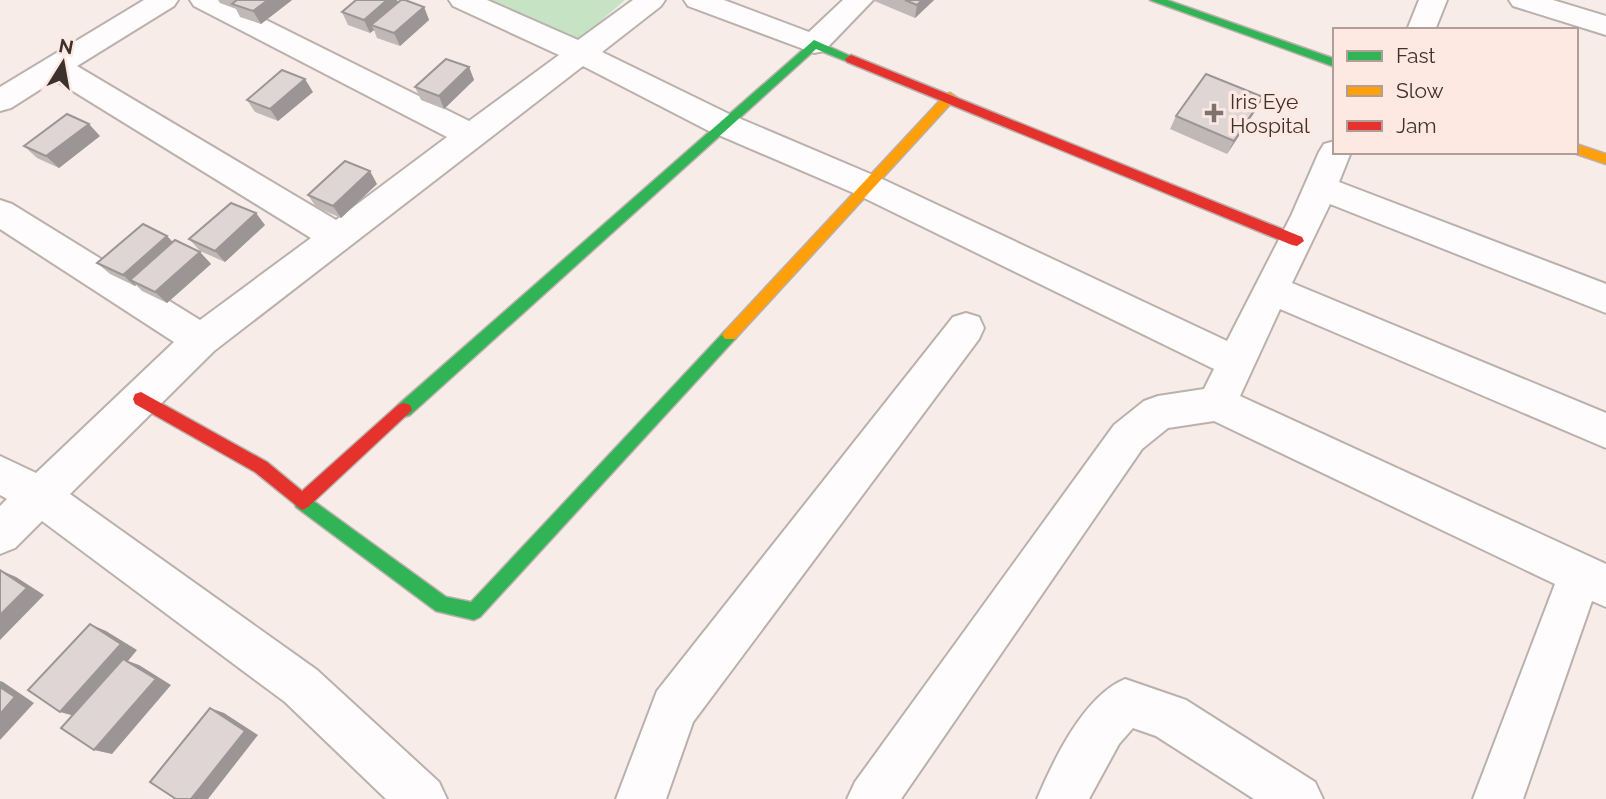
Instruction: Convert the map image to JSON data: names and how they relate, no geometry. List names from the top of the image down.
{
  "places": {
    "health": ["Iris Eye Hospital"]
  },
  "legend": ["Fast", "Slow", "Jam"],
  "north": "top"
}
